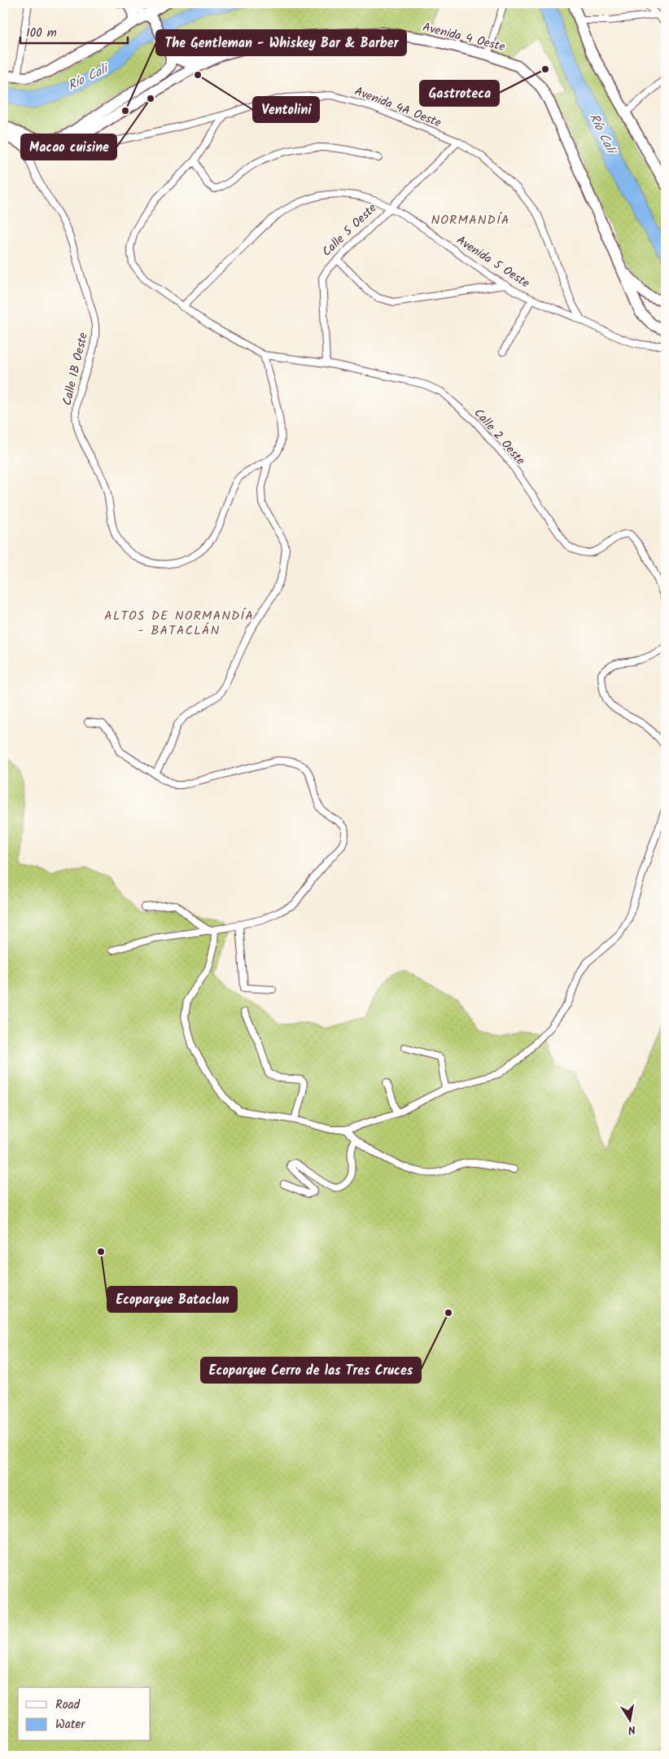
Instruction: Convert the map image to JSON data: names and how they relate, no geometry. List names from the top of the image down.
{
  "streets": {
    "main road": ["Avenida 4 Oeste"],
    "street": [
      "Avenida 4A Oeste",
      "Calle 5 Oeste",
      "Avenida 5 Oeste",
      "Calle 1B Oeste",
      "Calle 2 Oeste"
    ]
  },
  "crossings": [
    ["Avenida 4 Oeste", "Avenida 4A Oeste"],
    ["Avenida 4 Oeste", "Calle 1B Oeste"],
    ["Avenida 4A Oeste", "Calle 5 Oeste"],
    ["Avenida 4A Oeste", "Avenida 5 Oeste"],
    ["Avenida 4A Oeste", "Calle 2 Oeste"],
    ["Calle 5 Oeste", "Avenida 5 Oeste"],
    ["Calle 5 Oeste", "Calle 2 Oeste"],
    ["Avenida 5 Oeste", "Calle 2 Oeste"]
  ],
  "districts": ["NORMANDÍA", "ALTOS DE NORMANDÍA - BATACLÁN"],
  "water": ["Río Cali"],
  "places": [
    "Gastroteca",
    "Ventolini",
    "Macao cuisine",
    "The Gentleman - Whiskey Bar & Barber",
    "Ecoparque Bataclan",
    "Ecoparque Cerro de las Tres Cruces"
  ],
  "legend": ["Road", "Water"],
  "scale_bar": "100 m",
  "north": "bottom"
}
